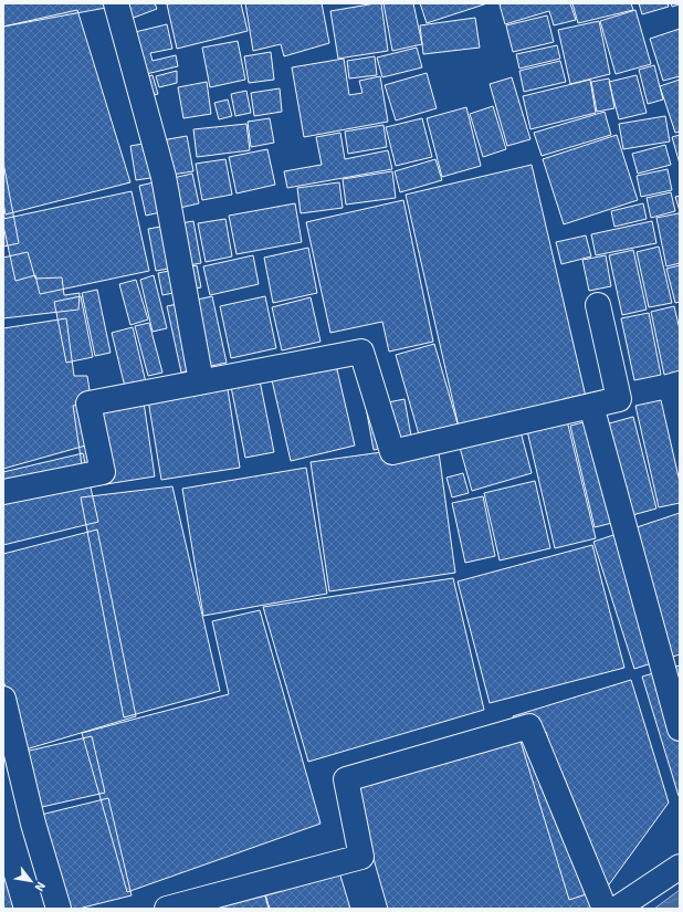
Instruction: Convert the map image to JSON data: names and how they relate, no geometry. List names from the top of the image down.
{
  "north": "bottom right"
}
